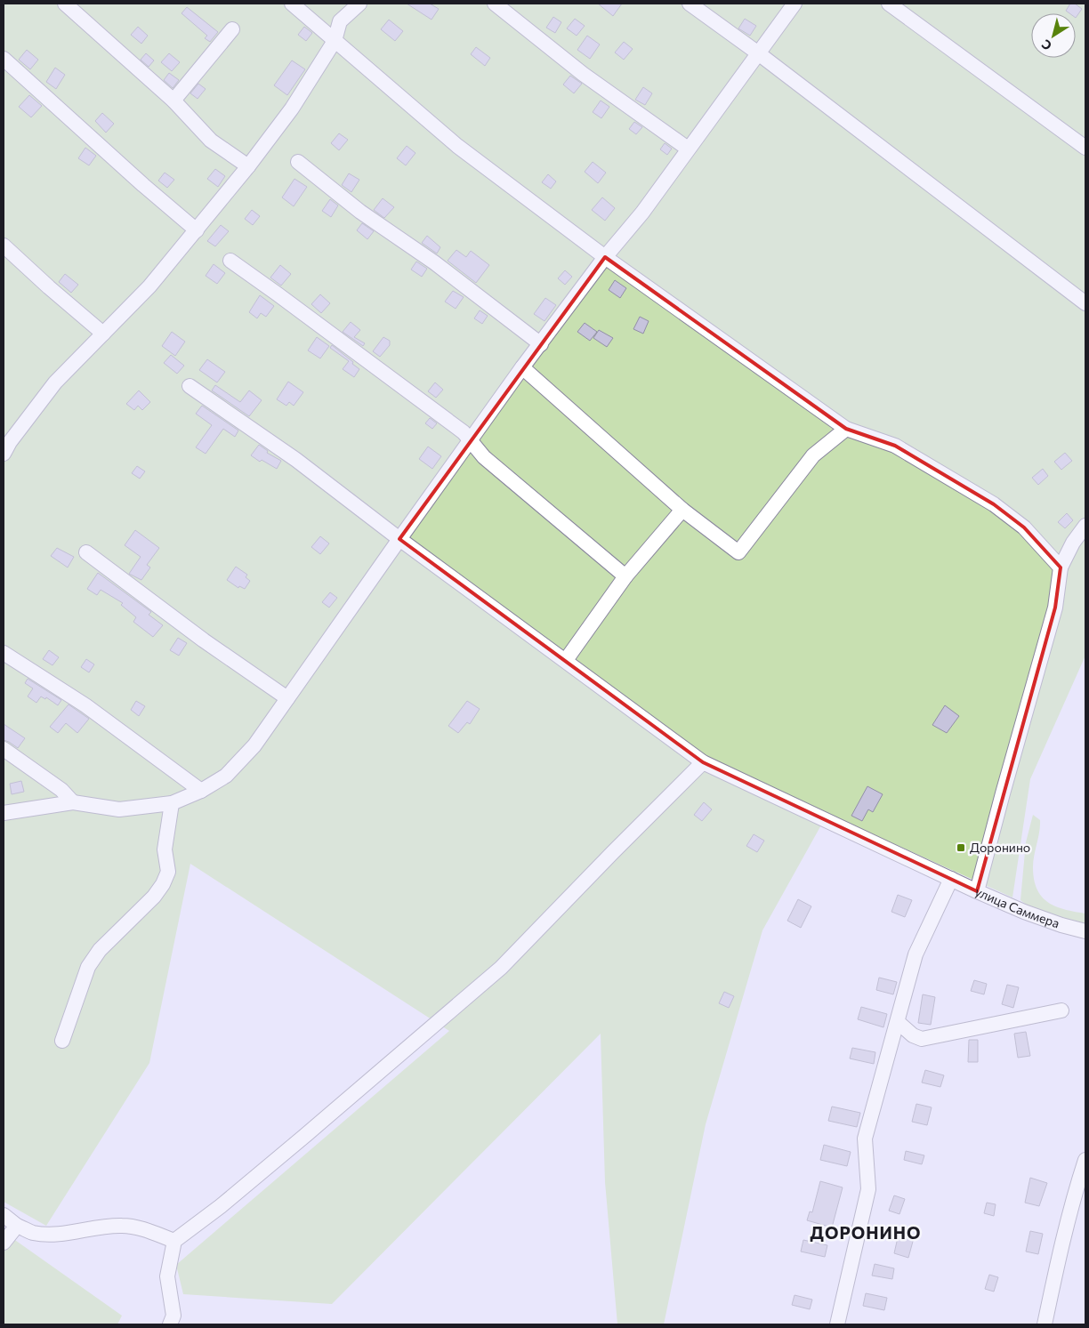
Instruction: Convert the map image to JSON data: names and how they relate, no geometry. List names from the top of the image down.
{
  "streets": {
    "street": ["улица Саммера"]
  },
  "districts": ["ДОРОНИНО"],
  "places": {
    "transit": ["Доронино"]
  },
  "north": "bottom left"
}
